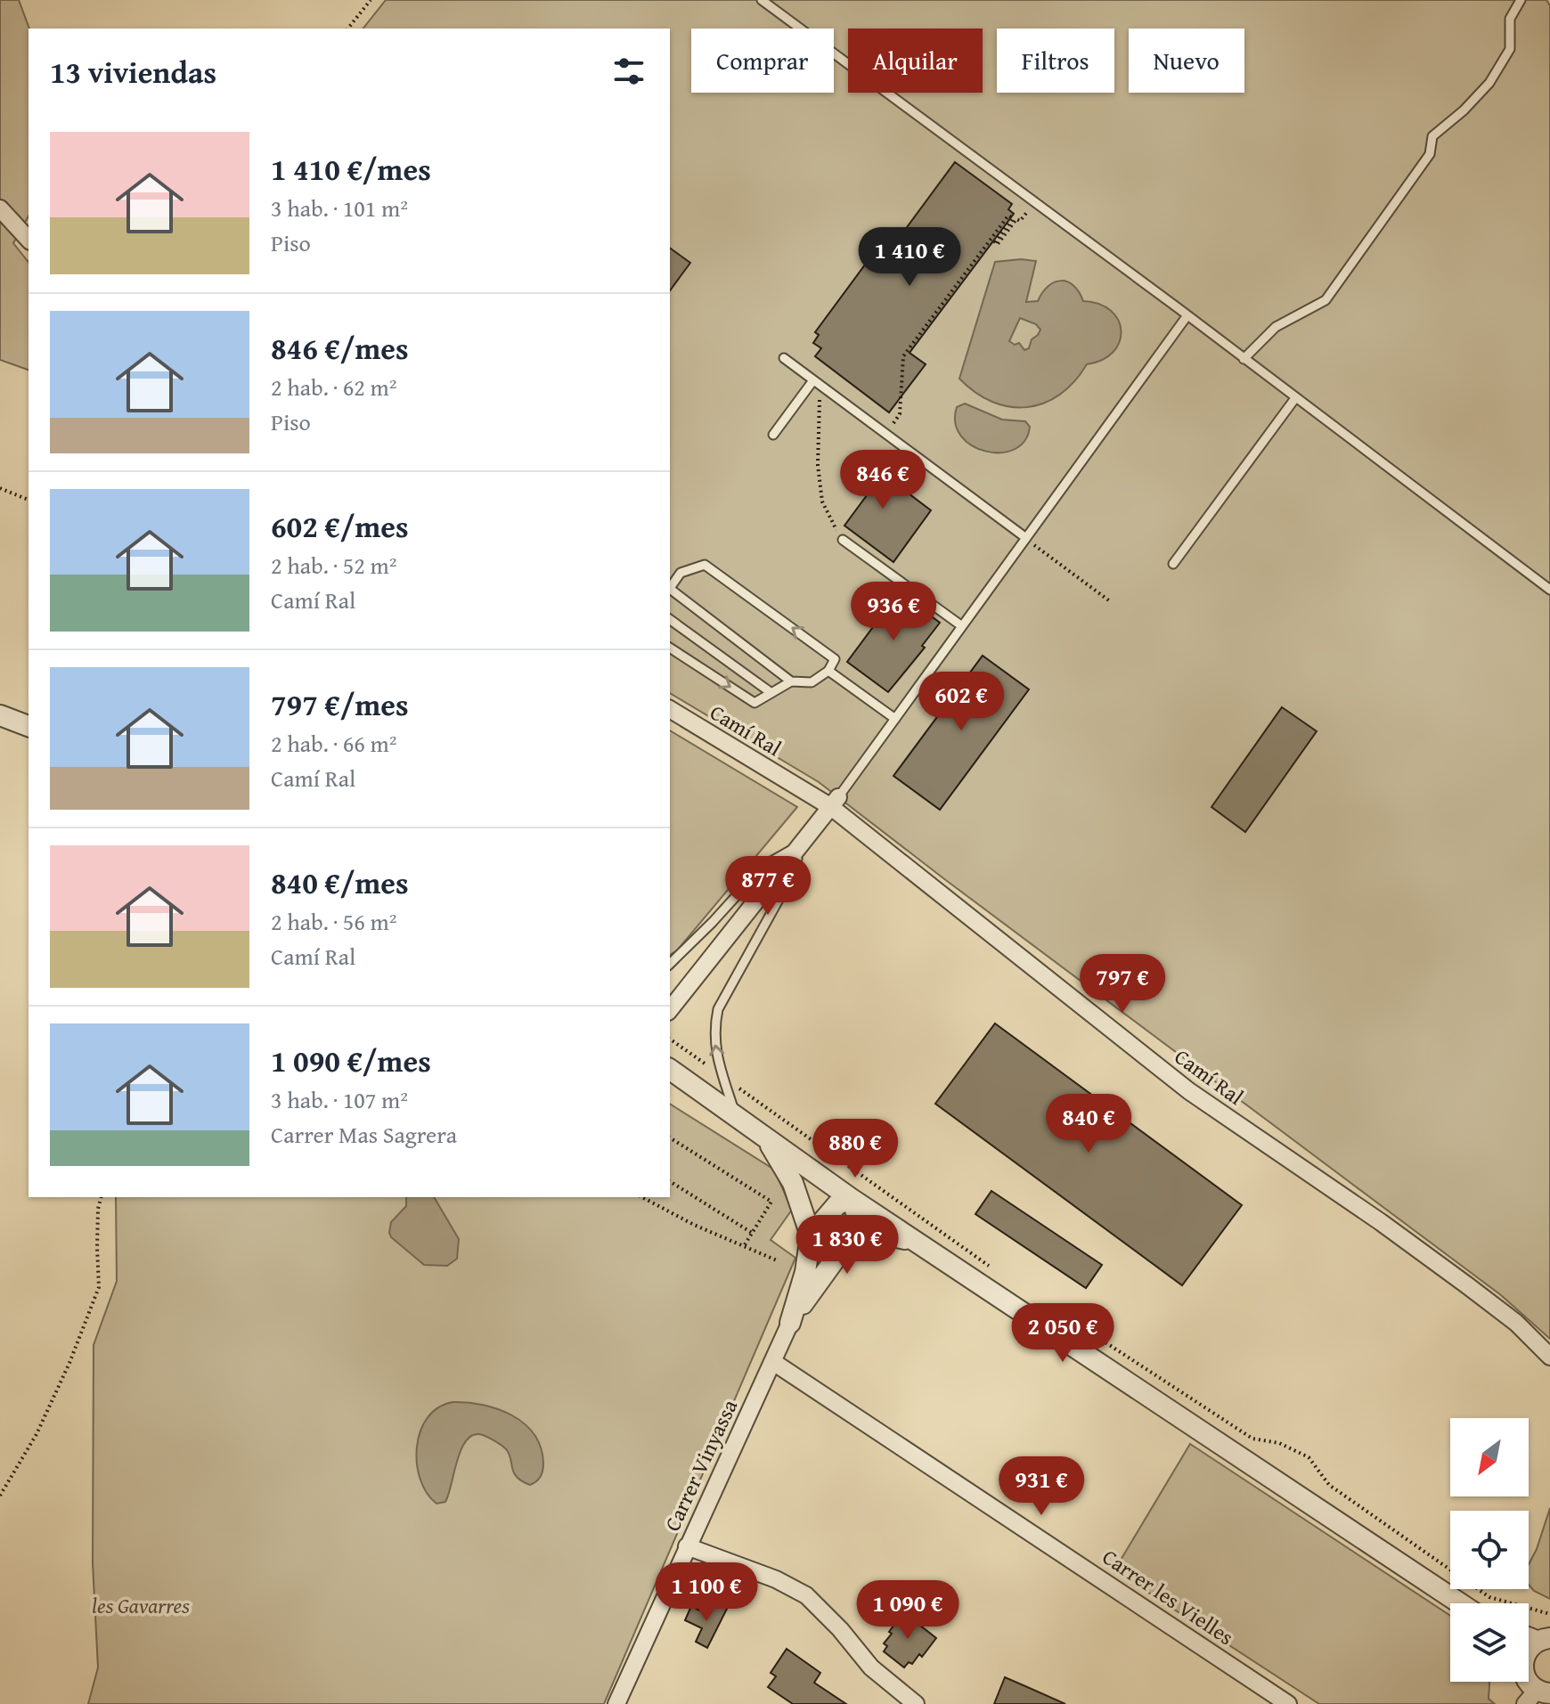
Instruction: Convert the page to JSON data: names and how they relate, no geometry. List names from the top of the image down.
{
  "streets": {
    "street": ["Camí Ral", "Carrer Vinyassa", "Carrer les Vielles"]
  },
  "crossings": [
    ["Carrer Vinyassa", "Carrer les Vielles"]
  ],
  "parks": ["les Gavarres"],
  "north": "bottom left",
  "page": {
    "chip": [
      "Comprar",
      "Alquilar",
      "Filtros",
      "Nuevo"
    ],
    "heading": "13 viviendas",
    "list": [
      {
        "name": "1 410 €/mes",
        "note": "3 hab. · 101 m² · Piso"
      },
      {
        "name": "846 €/mes",
        "note": "2 hab. · 62 m² · Piso"
      },
      {
        "name": "602 €/mes",
        "note": "2 hab. · 52 m² · Camí Ral"
      },
      {
        "name": "797 €/mes",
        "note": "2 hab. · 66 m² · Camí Ral"
      },
      {
        "name": "840 €/mes",
        "note": "2 hab. · 56 m² · Camí Ral"
      },
      {
        "name": "1 090 €/mes",
        "note": "3 hab. · 107 m² · Carrer Mas Sagrera"
      }
    ],
    "price": [
      "1 410 €",
      "846 €",
      "936 €",
      "602 €",
      "877 €",
      "797 €",
      "840 €",
      "880 €",
      "1 830 €",
      "2 050 €",
      "931 €",
      "1 100 €",
      "1 090 €"
    ]
  }
}
